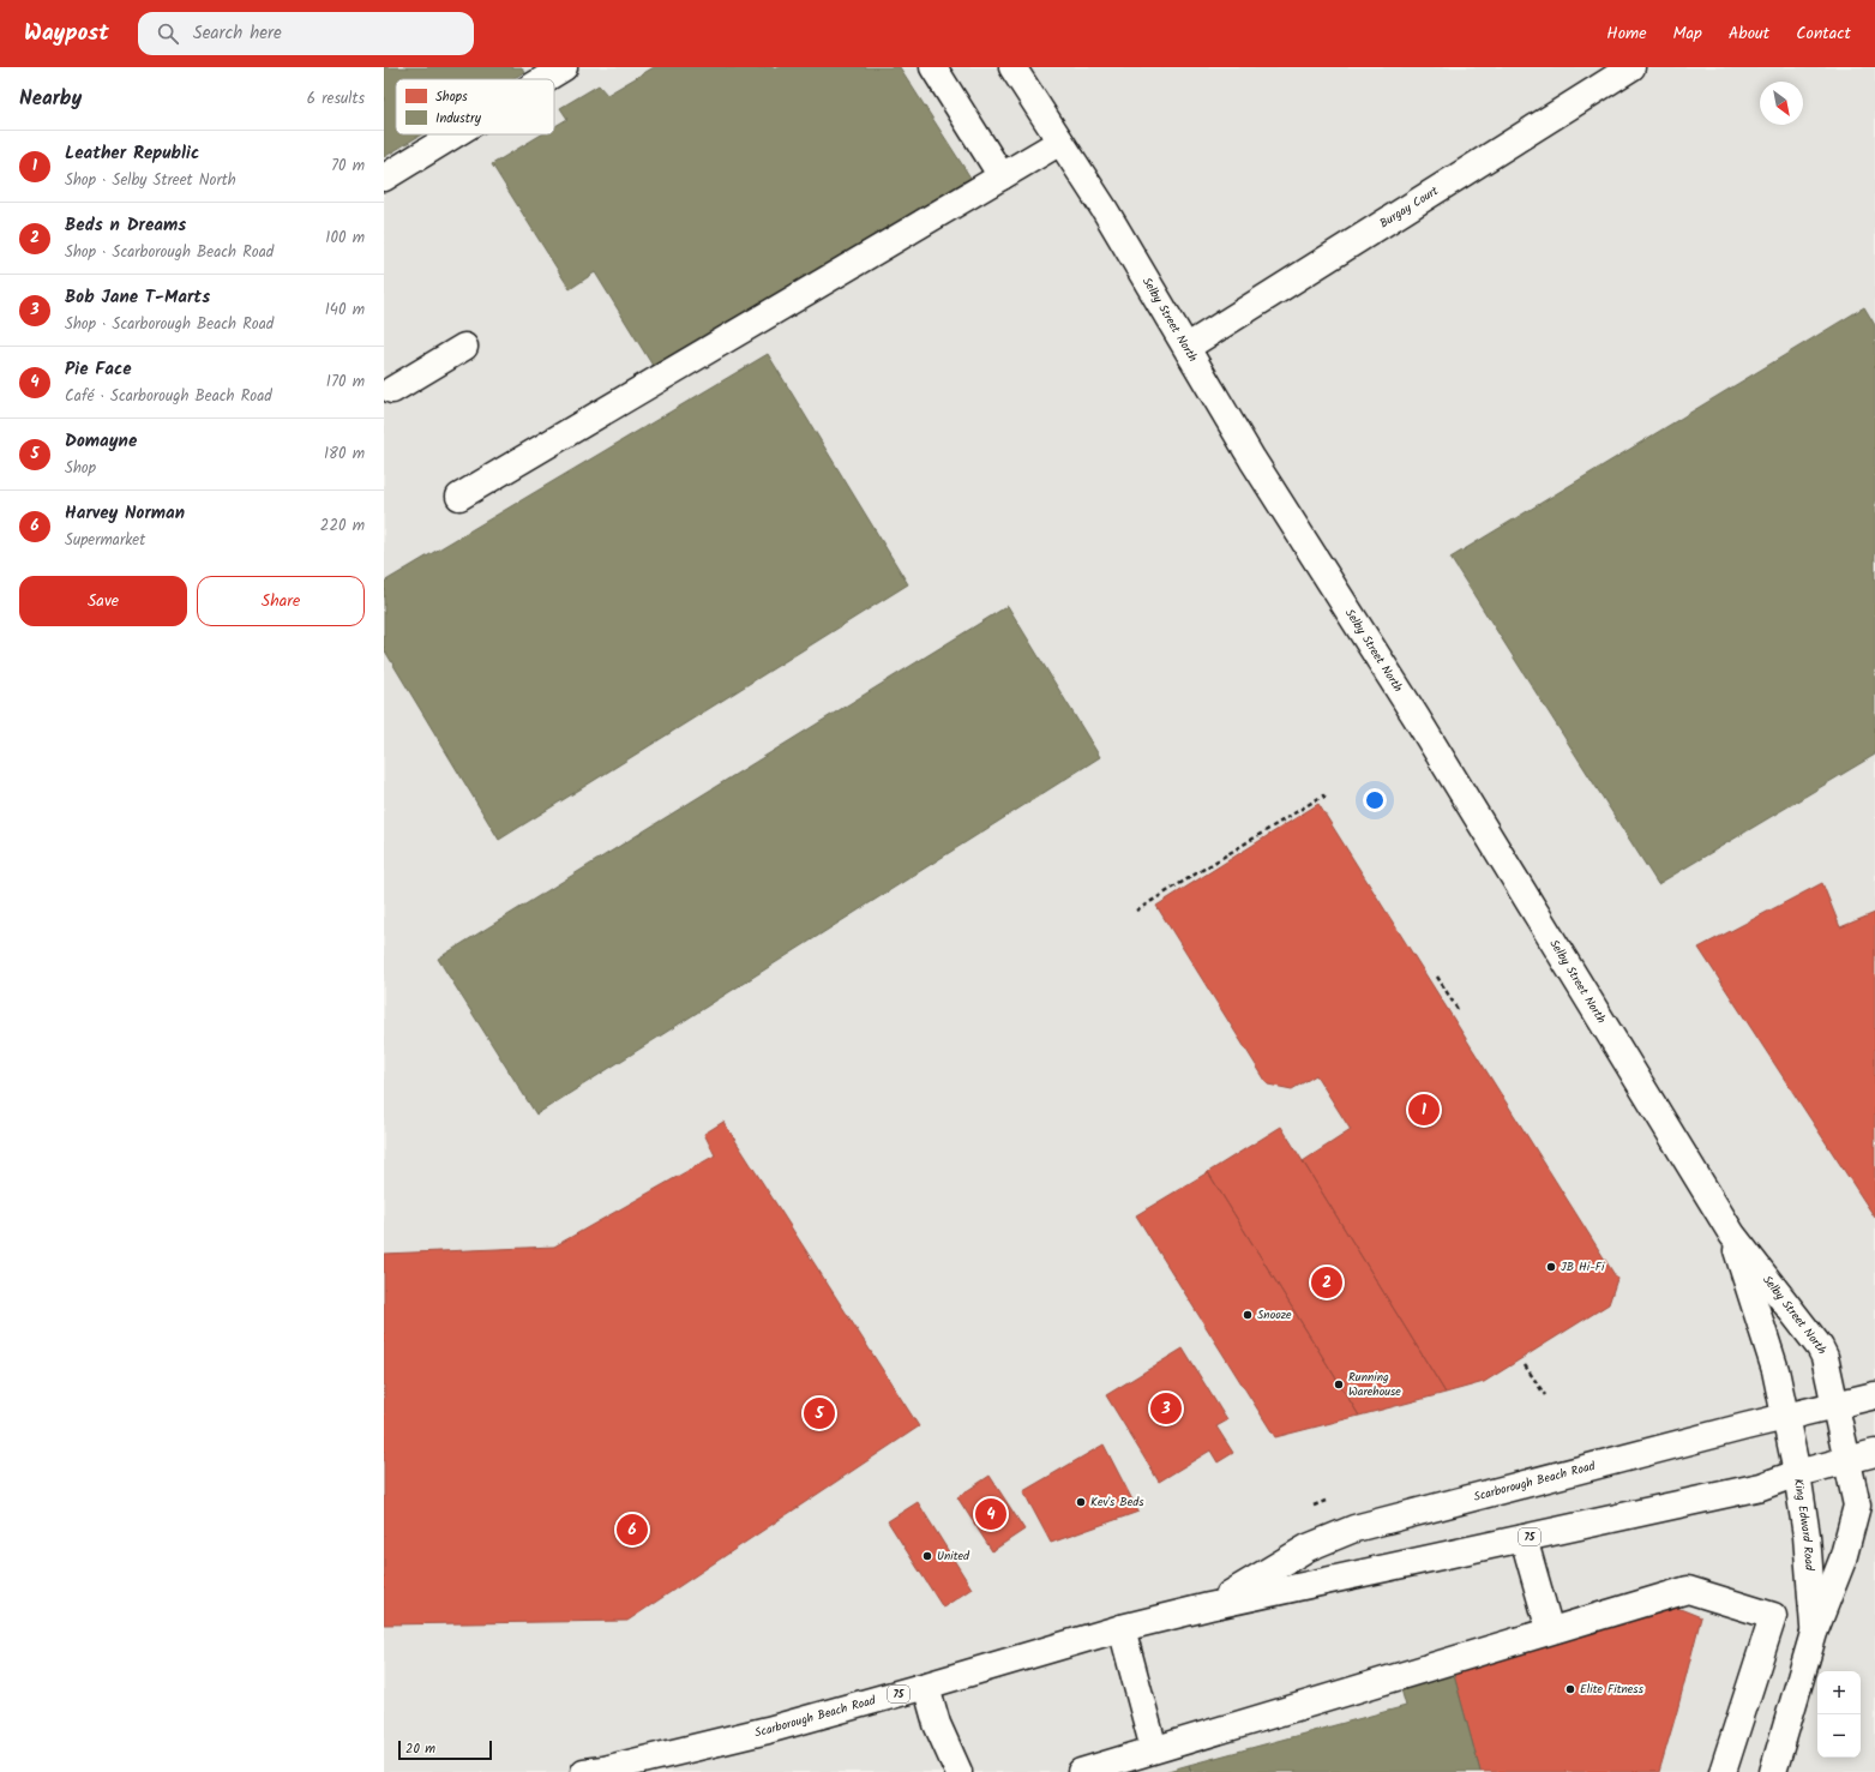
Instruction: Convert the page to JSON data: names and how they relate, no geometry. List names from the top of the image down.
{
  "streets": {
    "main road": [
      "Burgay Court",
      "Selby Street North",
      "Scarborough Beach Road",
      "King Edward Road",
      "75"
    ]
  },
  "crossings": [
    ["Burgay Court", "Selby Street North"],
    ["Selby Street North", "Scarborough Beach Road"],
    ["Selby Street North", "King Edward Road"],
    ["Scarborough Beach Road", "King Edward Road"]
  ],
  "places": [
    "JB Hi-Fi",
    "Snooze",
    "Running Warehouse",
    "Kev's Beds",
    "United",
    "Elite Fitness"
  ],
  "legend": ["Shops", "Industry"],
  "scale_bar": "20 m",
  "north": "bottom right",
  "page": {
    "header": "Waypost",
    "search": "Search here",
    "nav": [
      "Home",
      "Map",
      "About",
      "Contact"
    ],
    "heading": ["Nearby", "6 results"],
    "list": [
      {
        "mark": "1",
        "name": "Leather Republic",
        "note": "Shop · Selby Street North",
        "value": "70 m"
      },
      {
        "mark": "2",
        "name": "Beds n Dreams",
        "note": "Shop · Scarborough Beach Road",
        "value": "100 m"
      },
      {
        "mark": "3",
        "name": "Bob Jane T-Marts",
        "note": "Shop · Scarborough Beach Road",
        "value": "140 m"
      },
      {
        "mark": "4",
        "name": "Pie Face",
        "note": "Café · Scarborough Beach Road",
        "value": "170 m"
      },
      {
        "mark": "5",
        "name": "Domayne",
        "note": "Shop",
        "value": "180 m"
      },
      {
        "mark": "6",
        "name": "Harvey Norman",
        "note": "Supermarket",
        "value": "220 m"
      }
    ],
    "buttons": ["Save", "Share"],
    "pins": [
      "1",
      "2",
      "3",
      "5",
      "4",
      "6"
    ],
    "map_buttons": ["+", "−"],
    "scale": "20 m"
  }
}
